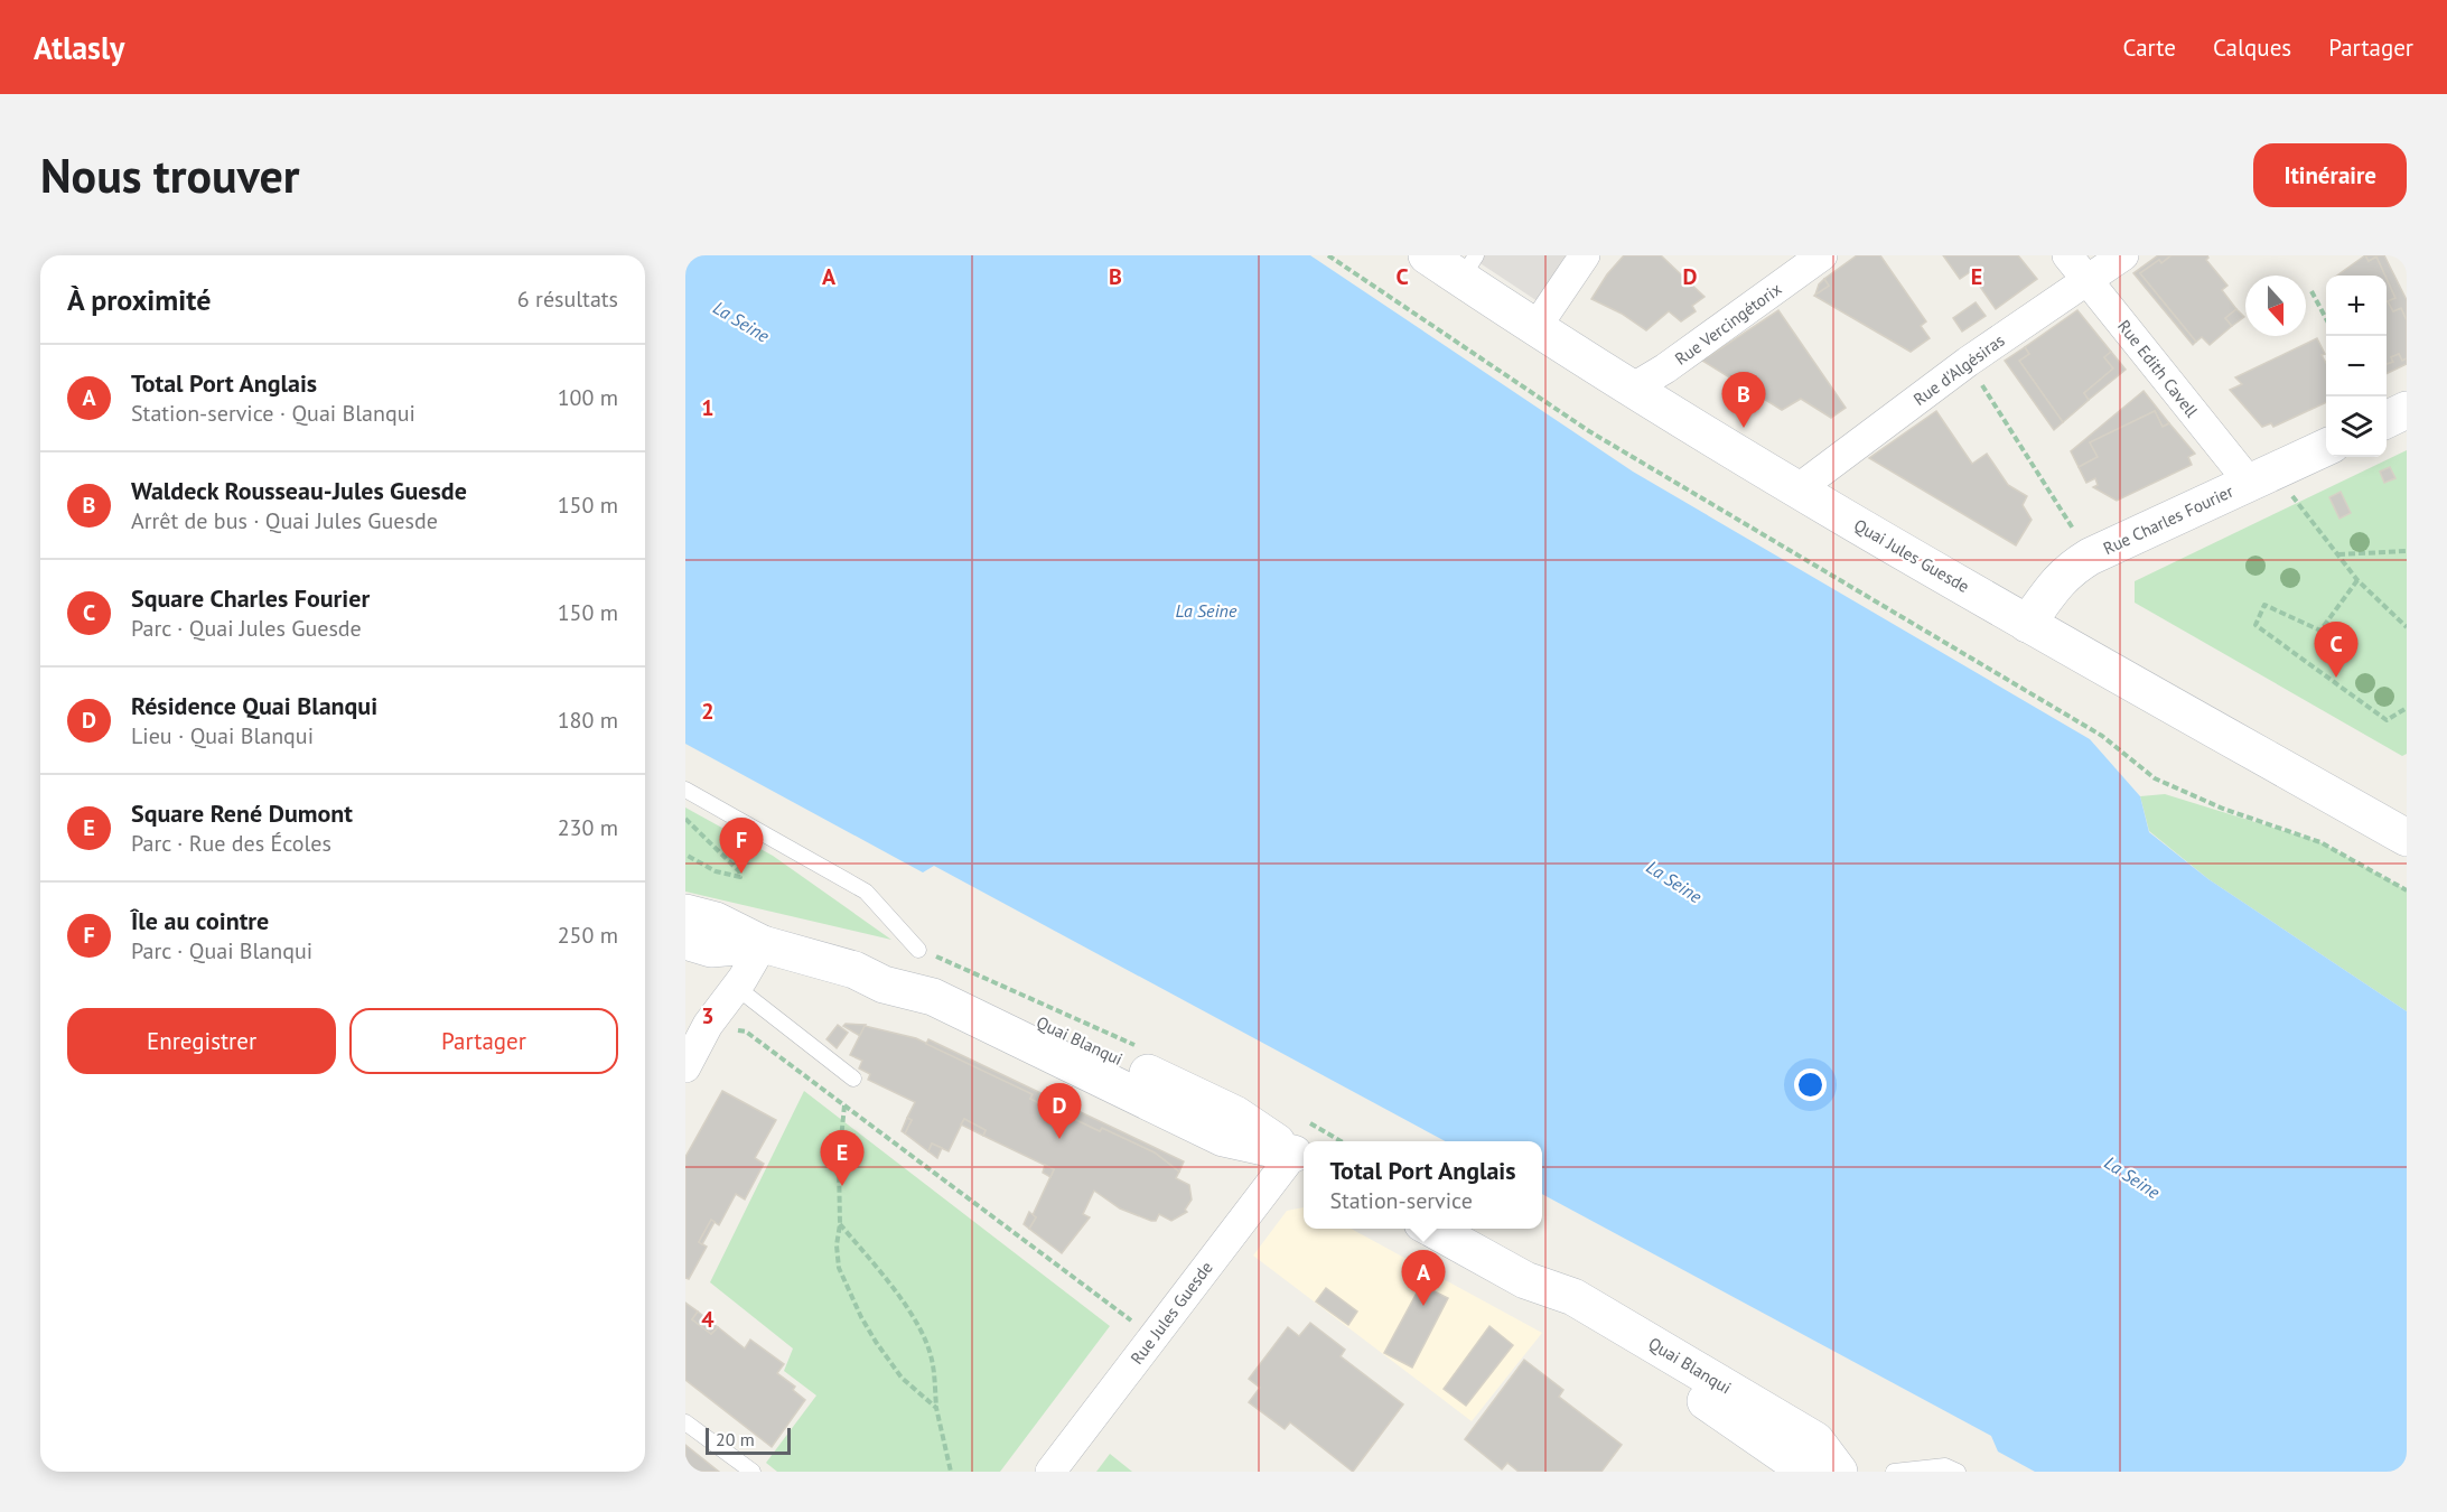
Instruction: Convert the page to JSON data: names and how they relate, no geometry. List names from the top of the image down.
{
  "streets": {
    "main road": ["Rue Charles Fourier", "Quai Jules Guesde", "Quai Blanqui"],
    "street": [
      "Rue Vercingétorix",
      "Rue Edith Cavell",
      "Rue d'Algésiras",
      "Rue Jules Guesde"
    ]
  },
  "crossings": [
    ["Rue Vercingétorix", "Quai Jules Guesde"],
    ["Rue Edith Cavell", "Rue d'Algésiras"],
    ["Rue Edith Cavell", "Rue Charles Fourier"],
    ["Rue d'Algésiras", "Quai Jules Guesde"],
    ["Rue Charles Fourier", "Quai Jules Guesde"],
    ["Quai Blanqui", "Rue Jules Guesde"]
  ],
  "water": ["La Seine"],
  "scale_bar": "20 m",
  "north": "bottom",
  "page": {
    "header": "Atlasly",
    "nav": ["Carte", "Calques", "Partager"],
    "buttons": [
      "Itinéraire",
      ["Enregistrer", "Partager"]
    ],
    "title": "Nous trouver",
    "heading": ["À proximité", "6 résultats"],
    "map_buttons": ["+", "−"],
    "list": [
      {
        "mark": "A",
        "name": "Total Port Anglais",
        "note": "Station-service · Quai Blanqui",
        "value": "100 m"
      },
      {
        "mark": "B",
        "name": "Waldeck Rousseau-Jules Guesde",
        "note": "Arrêt de bus · Quai Jules Guesde",
        "value": "150 m"
      },
      {
        "mark": "C",
        "name": "Square Charles Fourier",
        "note": "Parc · Quai Jules Guesde",
        "value": "150 m"
      },
      {
        "mark": "D",
        "name": "Résidence Quai Blanqui",
        "note": "Lieu · Quai Blanqui",
        "value": "180 m"
      },
      {
        "mark": "E",
        "name": "Square René Dumont",
        "note": "Parc · Rue des Écoles",
        "value": "230 m"
      },
      {
        "mark": "F",
        "name": "Île au cointre",
        "note": "Parc · Quai Blanqui",
        "value": "250 m"
      }
    ],
    "pins": [
      "B",
      "C",
      "F",
      "D",
      "E",
      "A"
    ],
    "popup": ["Total Port Anglais", "Station-service"],
    "scale": "20 m"
  },
  "grid": {
    "columns": [
      "A",
      "B",
      "C",
      "D",
      "E"
    ],
    "rows": [
      "1",
      "2",
      "3",
      "4"
    ]
  }
}
